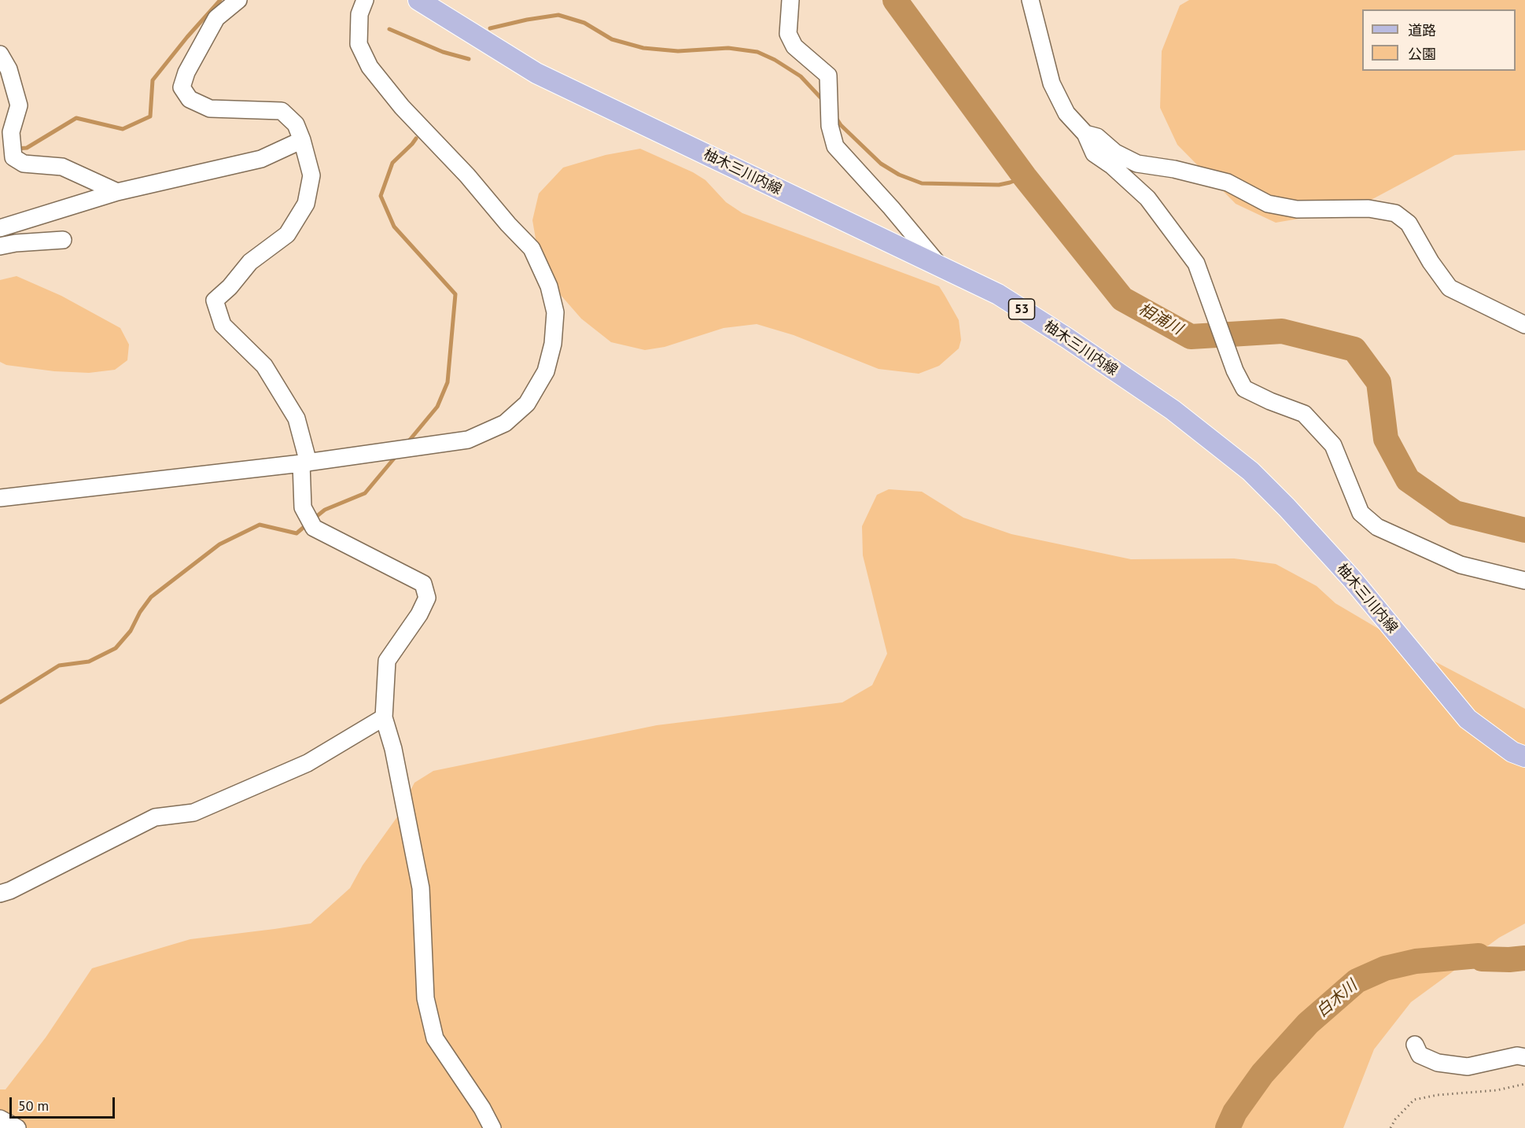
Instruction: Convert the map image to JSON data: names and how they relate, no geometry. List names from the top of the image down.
{
  "streets": {
    "main road": ["柚木三川内線", "53"]
  },
  "water": ["相浦川", "白木川"],
  "legend": ["道路", "公園"],
  "scale_bar": "50 m"
}
